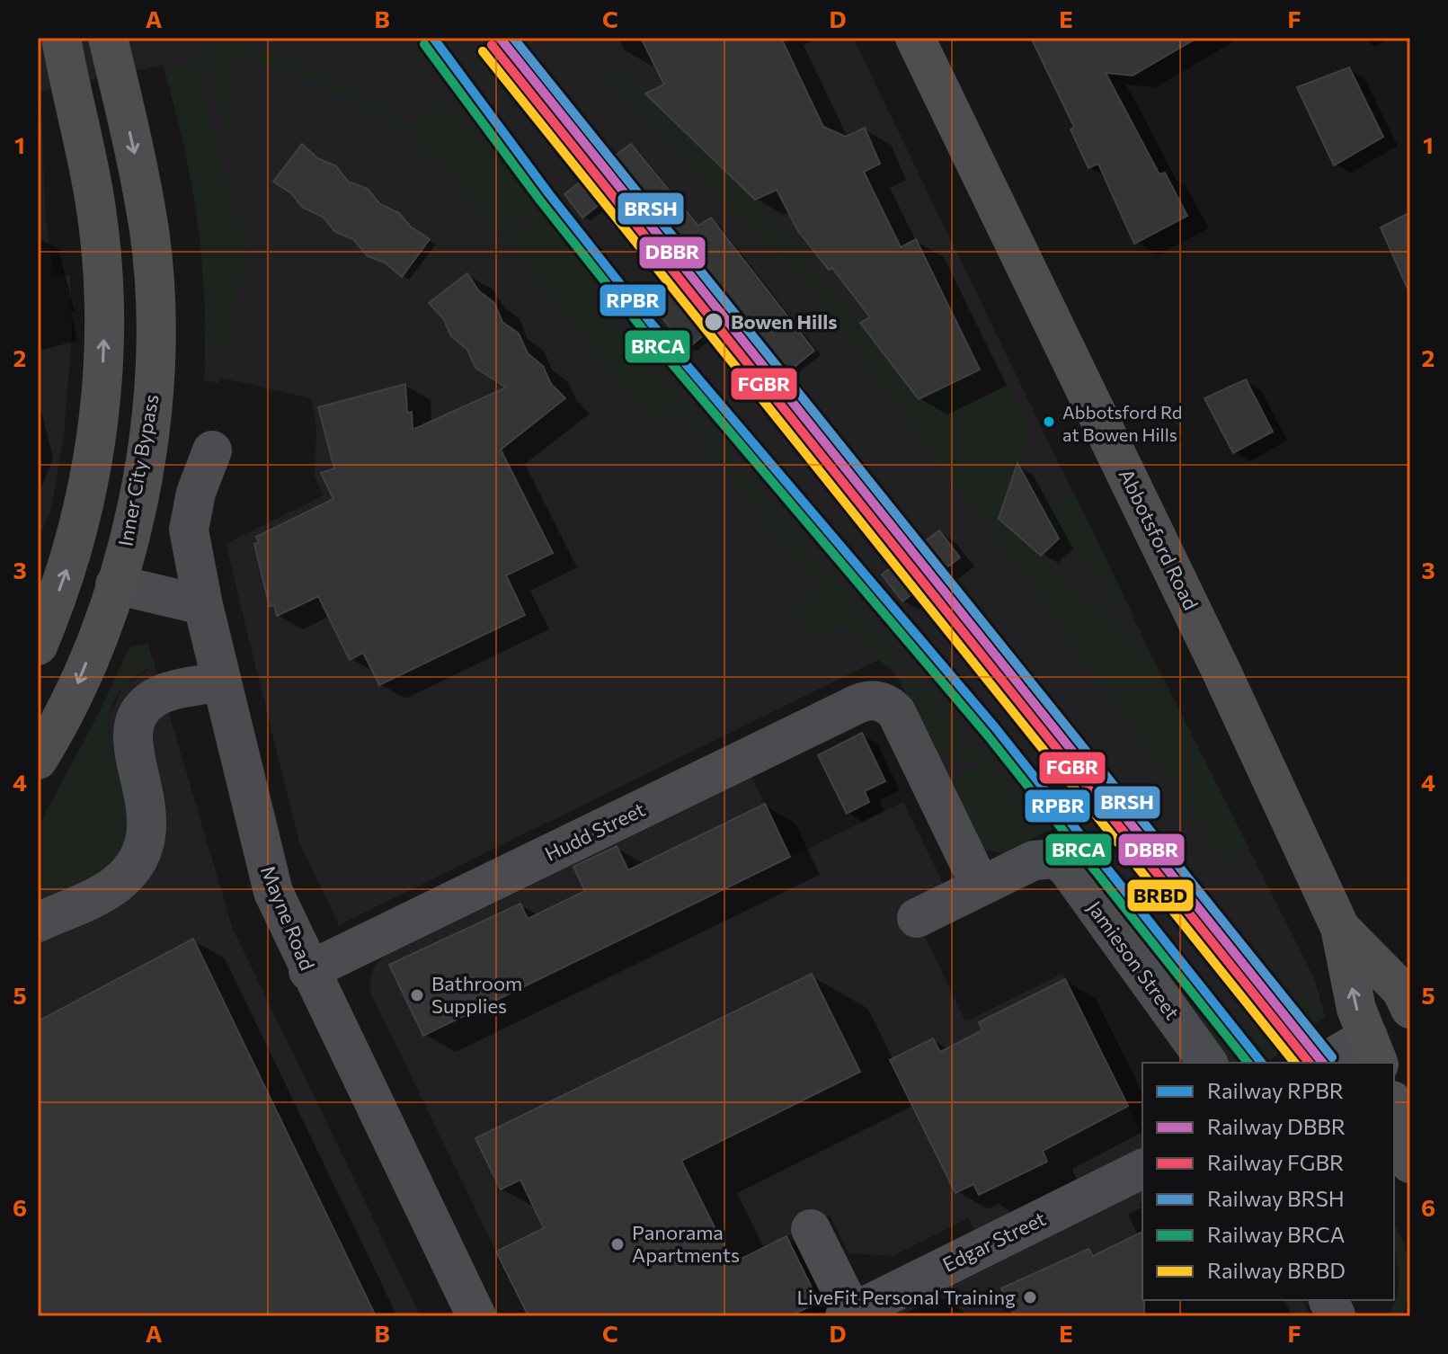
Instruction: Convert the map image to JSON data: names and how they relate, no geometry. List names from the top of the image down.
{
  "streets": {
    "highway": ["Inner City Bypass", "Abbotsford Road"],
    "street": [
      "Hudd Street",
      "Mayne Road",
      "Jamieson Street",
      "Edgar Street"
    ]
  },
  "crossings": [
    ["Hudd Street", "Mayne Road"],
    ["Hudd Street", "Jamieson Street"]
  ],
  "places": [
    "Bowen Hills",
    "Abbotsford Rd at Bowen Hills",
    "Bathroom Supplies",
    "Panorama Apartments",
    "LiveFit Personal Training"
  ],
  "lines": [
    "rail line RPBR",
    "rail line DBBR",
    "rail line BRSH",
    "rail line BRCA",
    "rail line FGBR",
    "rail line BRBD"
  ],
  "legend": [
    "Railway RPBR",
    "Railway DBBR",
    "Railway FGBR",
    "Railway BRSH",
    "Railway BRCA",
    "Railway BRBD"
  ],
  "grid": {
    "columns": [
      "A",
      "B",
      "C",
      "D",
      "E",
      "F"
    ],
    "rows": [
      "1",
      "2",
      "3",
      "4",
      "5",
      "6"
    ]
  }
}
